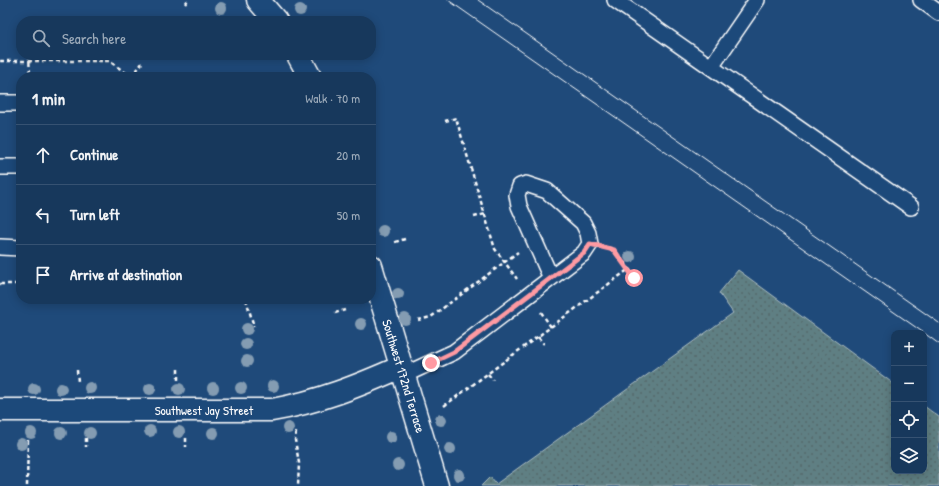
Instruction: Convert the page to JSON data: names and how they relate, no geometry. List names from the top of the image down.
{
  "streets": {
    "street": ["Southwest 172nd Terrace", "Southwest Jay Street"]
  },
  "crossings": [
    ["Southwest 172nd Terrace", "Southwest Jay Street"]
  ],
  "page": {
    "search": "Search here",
    "heading": ["1 min", "Walk · 70 m"],
    "list": [
      ["Continue", "20 m"],
      ["Turn left", "50 m"],
      "Arrive at destination"
    ],
    "map_buttons": ["+", "−"]
  }
}
